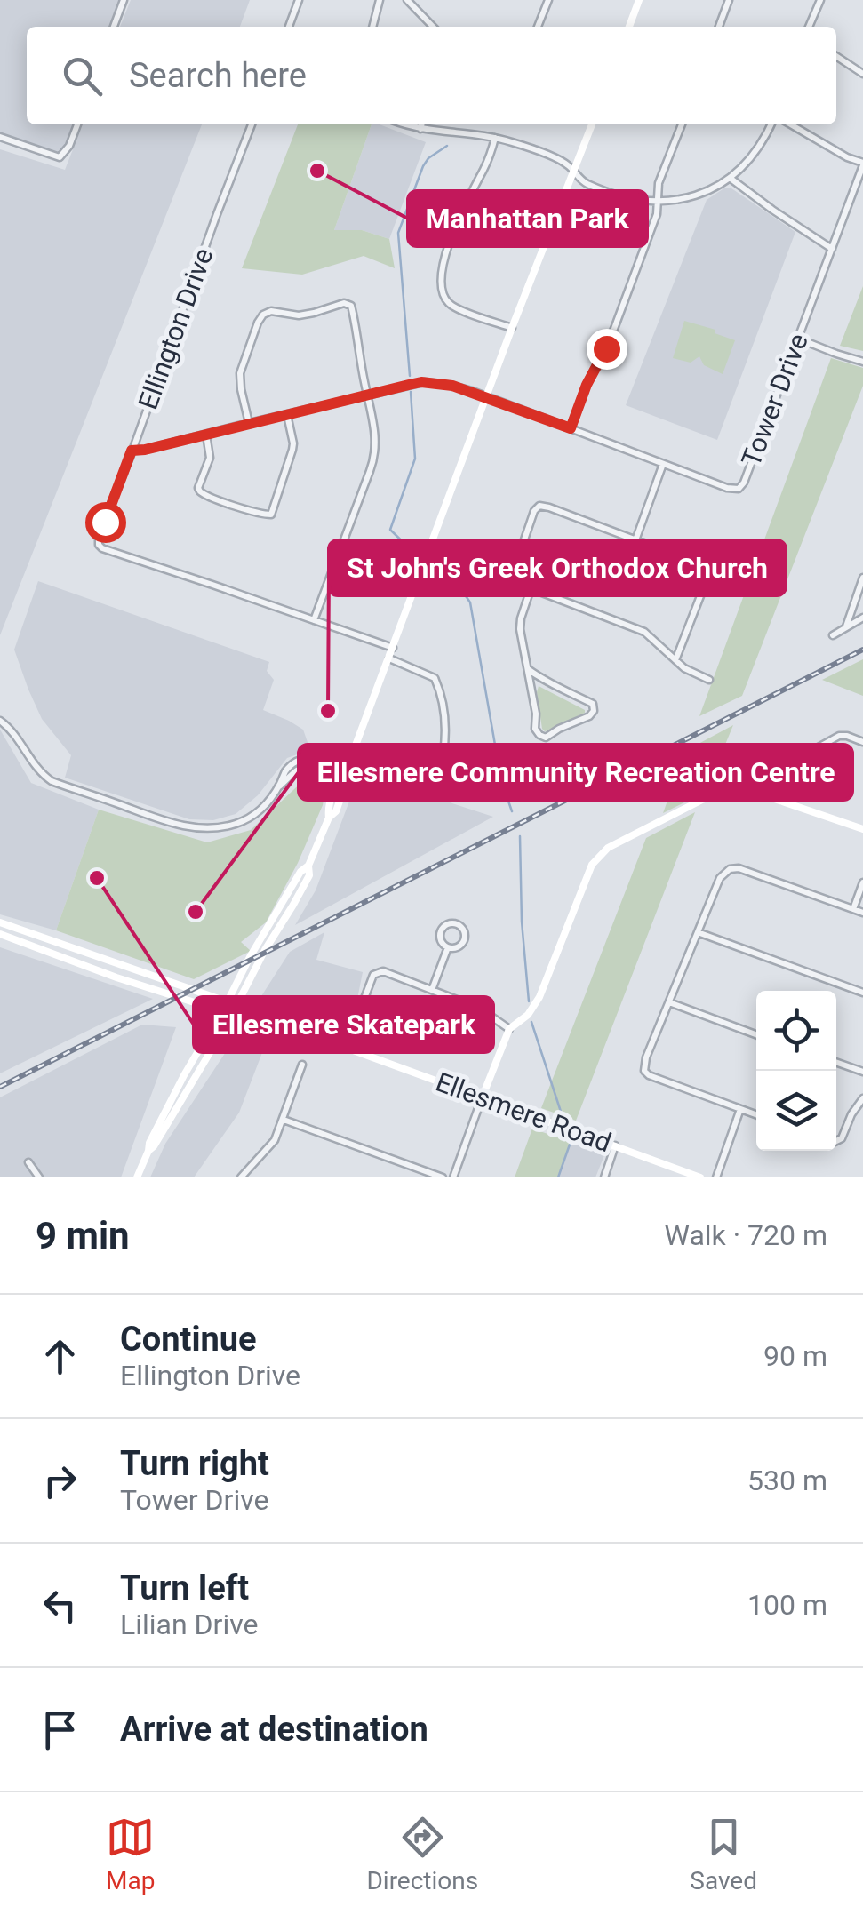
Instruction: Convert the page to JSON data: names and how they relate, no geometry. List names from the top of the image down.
{
  "streets": {
    "main road": ["Ellesmere Road"],
    "street": ["Ellington Drive", "Tower Drive"]
  },
  "crossings": [
    ["Ellington Drive", "Tower Drive"]
  ],
  "places": [
    "Manhattan Park",
    "St John's Greek Orthodox Church",
    "Ellesmere Skatepark",
    "Ellesmere Community Recreation Centre"
  ],
  "page": {
    "search": "Search here",
    "heading": ["9 min", "Walk · 720 m"],
    "list": [
      ["Continue", "Ellington Drive", "90 m"],
      ["Turn right", "Tower Drive", "530 m"],
      ["Turn left", "Lilian Drive", "100 m"],
      "Arrive at destination"
    ],
    "nav": ["Map", "Directions", "Saved"]
  }
}
